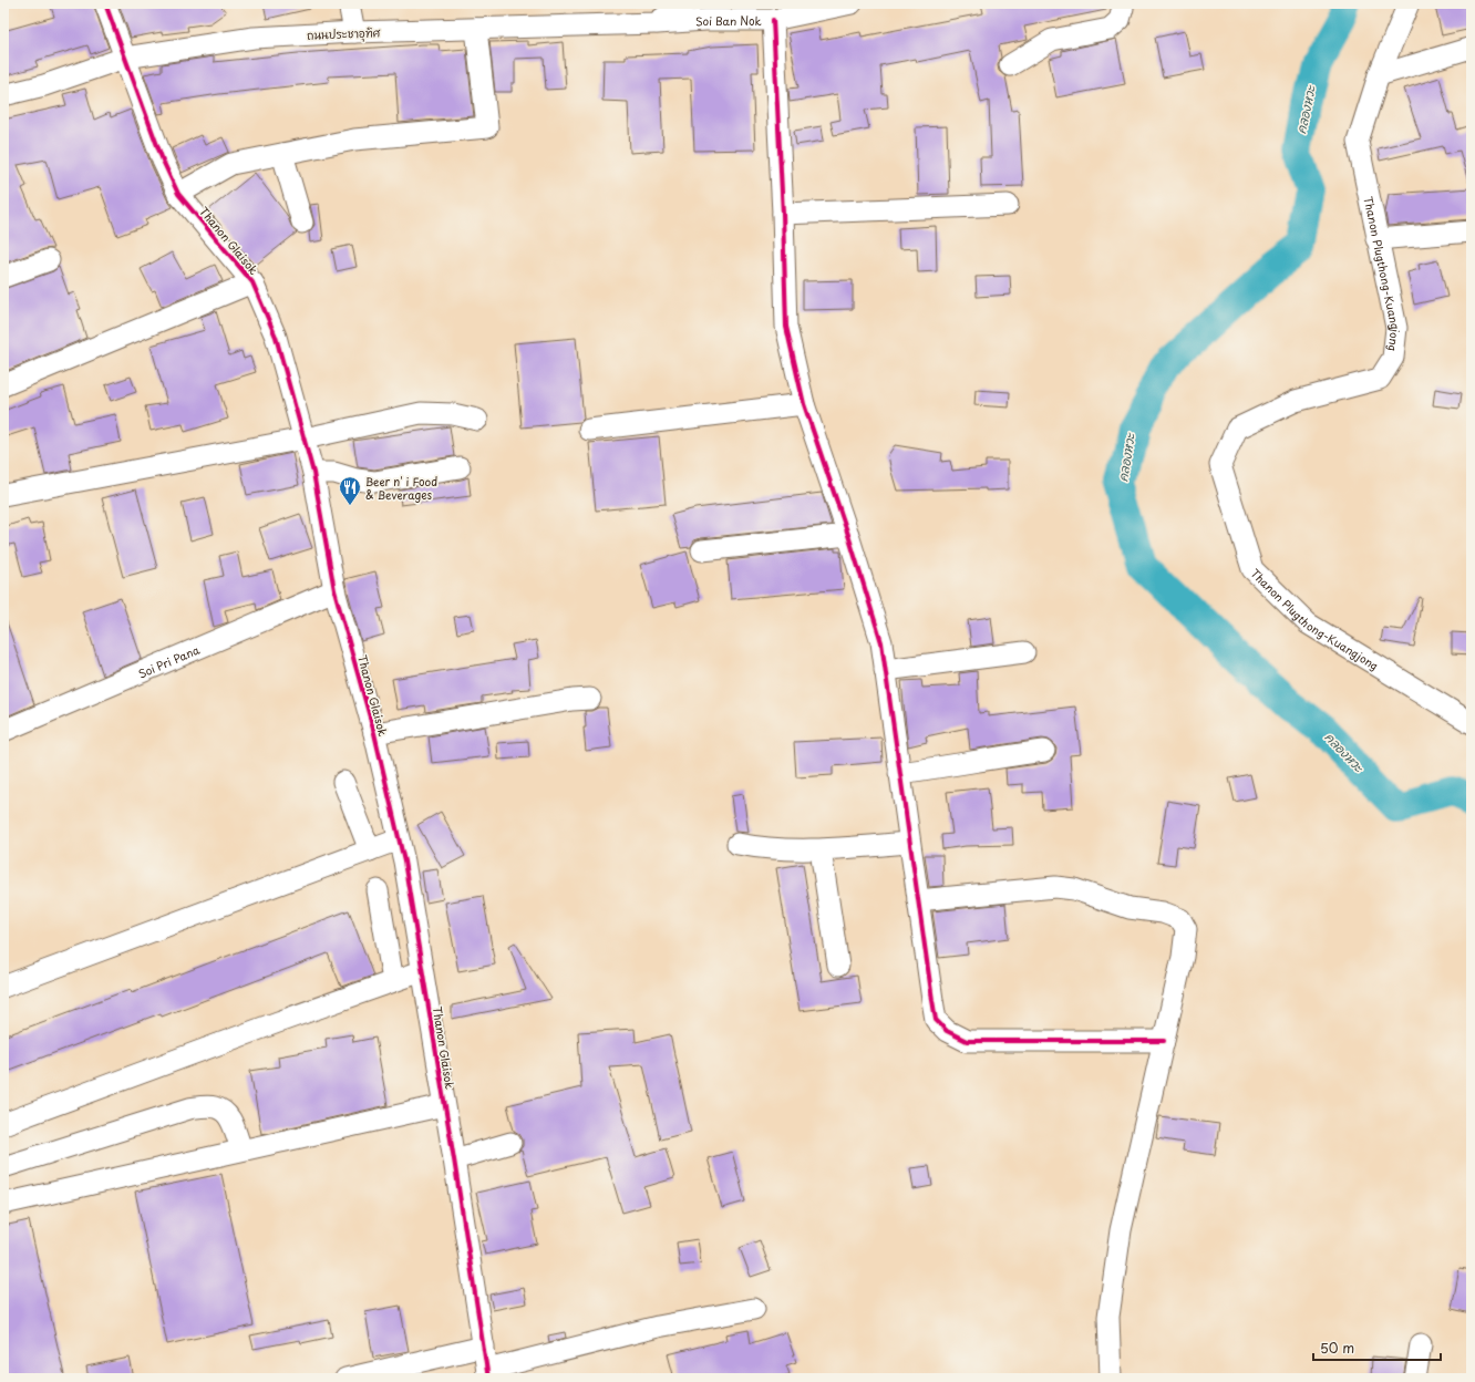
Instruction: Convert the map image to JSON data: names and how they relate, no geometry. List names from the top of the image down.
{
  "streets": {
    "street": [
      "Soi Ban Nok",
      "ถนนประชาอุทิศ",
      "Thanon Glaisok",
      "Thanon Plugthong-Kuangjong",
      "Soi Pri Pana"
    ]
  },
  "crossings": [
    ["Soi Ban Nok", "ถนนประชาอุทิศ"],
    ["ถนนประชาอุทิศ", "Thanon Glaisok"],
    ["Thanon Glaisok", "Soi Pri Pana"]
  ],
  "water": ["คลองหวะ"],
  "places": {
    "restaurant": ["Beer n' i Food & Beverages"]
  },
  "scale_bar": "50 m"
}
